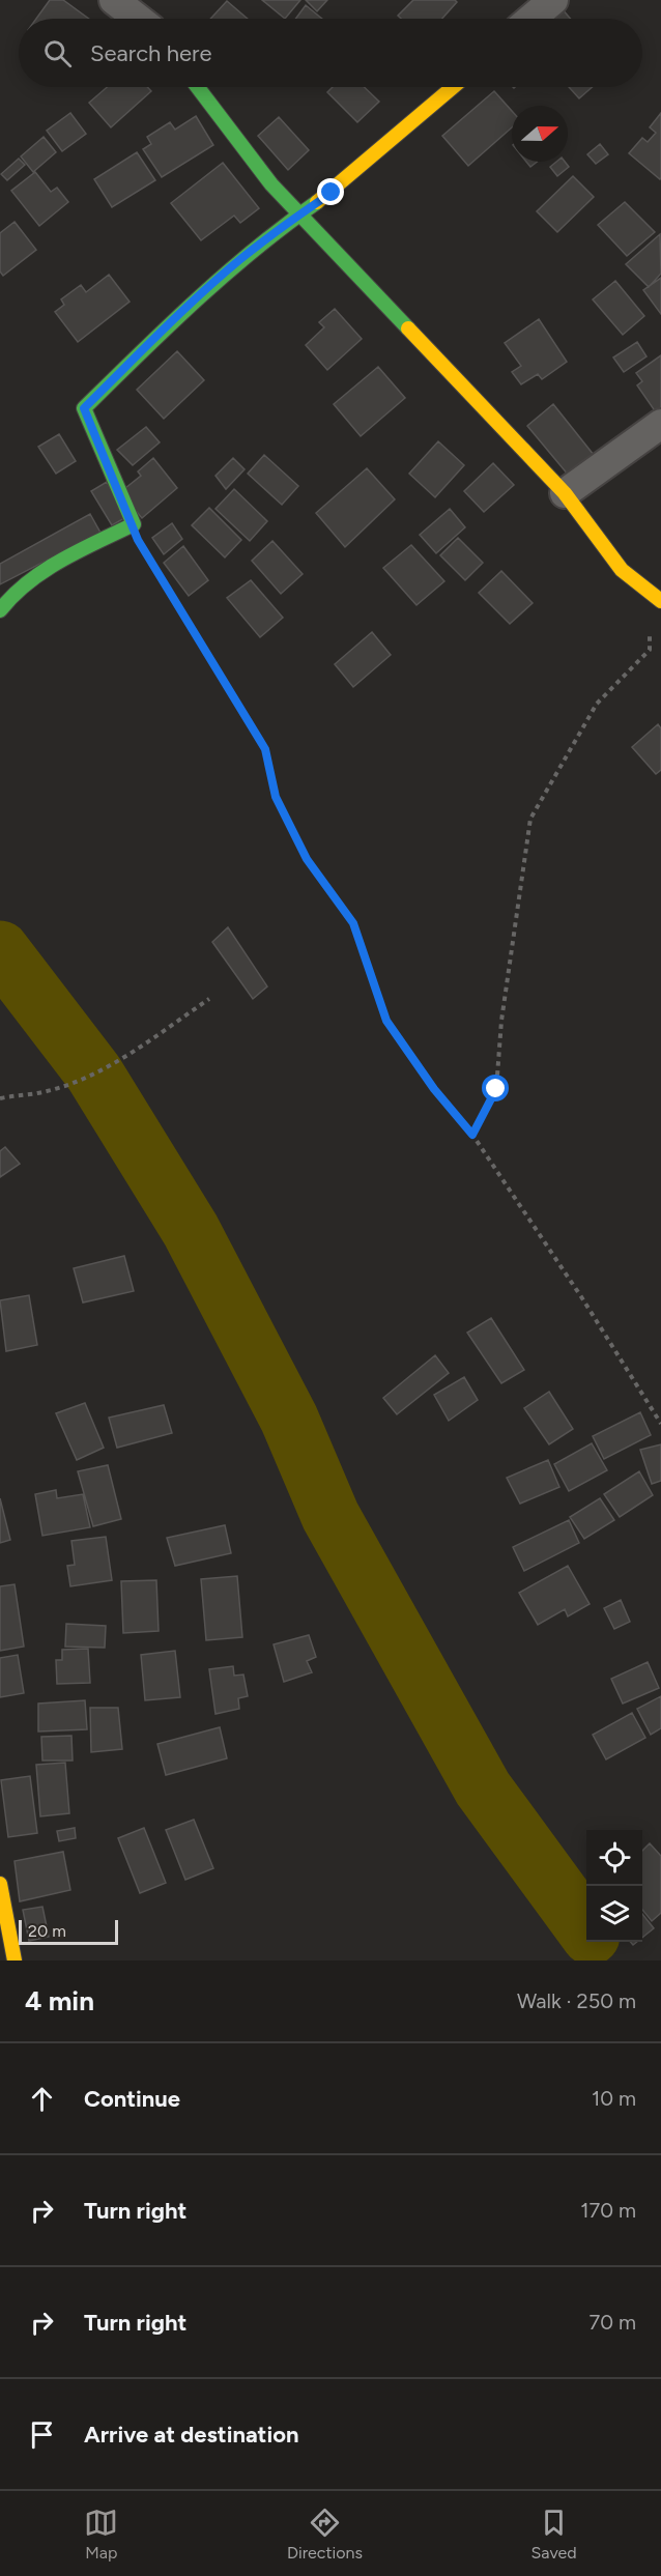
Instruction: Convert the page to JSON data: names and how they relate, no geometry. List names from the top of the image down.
{
  "scale_bar": "20 m",
  "north": "right",
  "page": {
    "search": "Search here",
    "scale": "20 m",
    "heading": ["4 min", "Walk · 250 m"],
    "list": [
      ["Continue", "10 m"],
      ["Turn right", "170 m"],
      ["Turn right", "70 m"],
      "Arrive at destination"
    ],
    "nav": ["Map", "Directions", "Saved"]
  }
}
